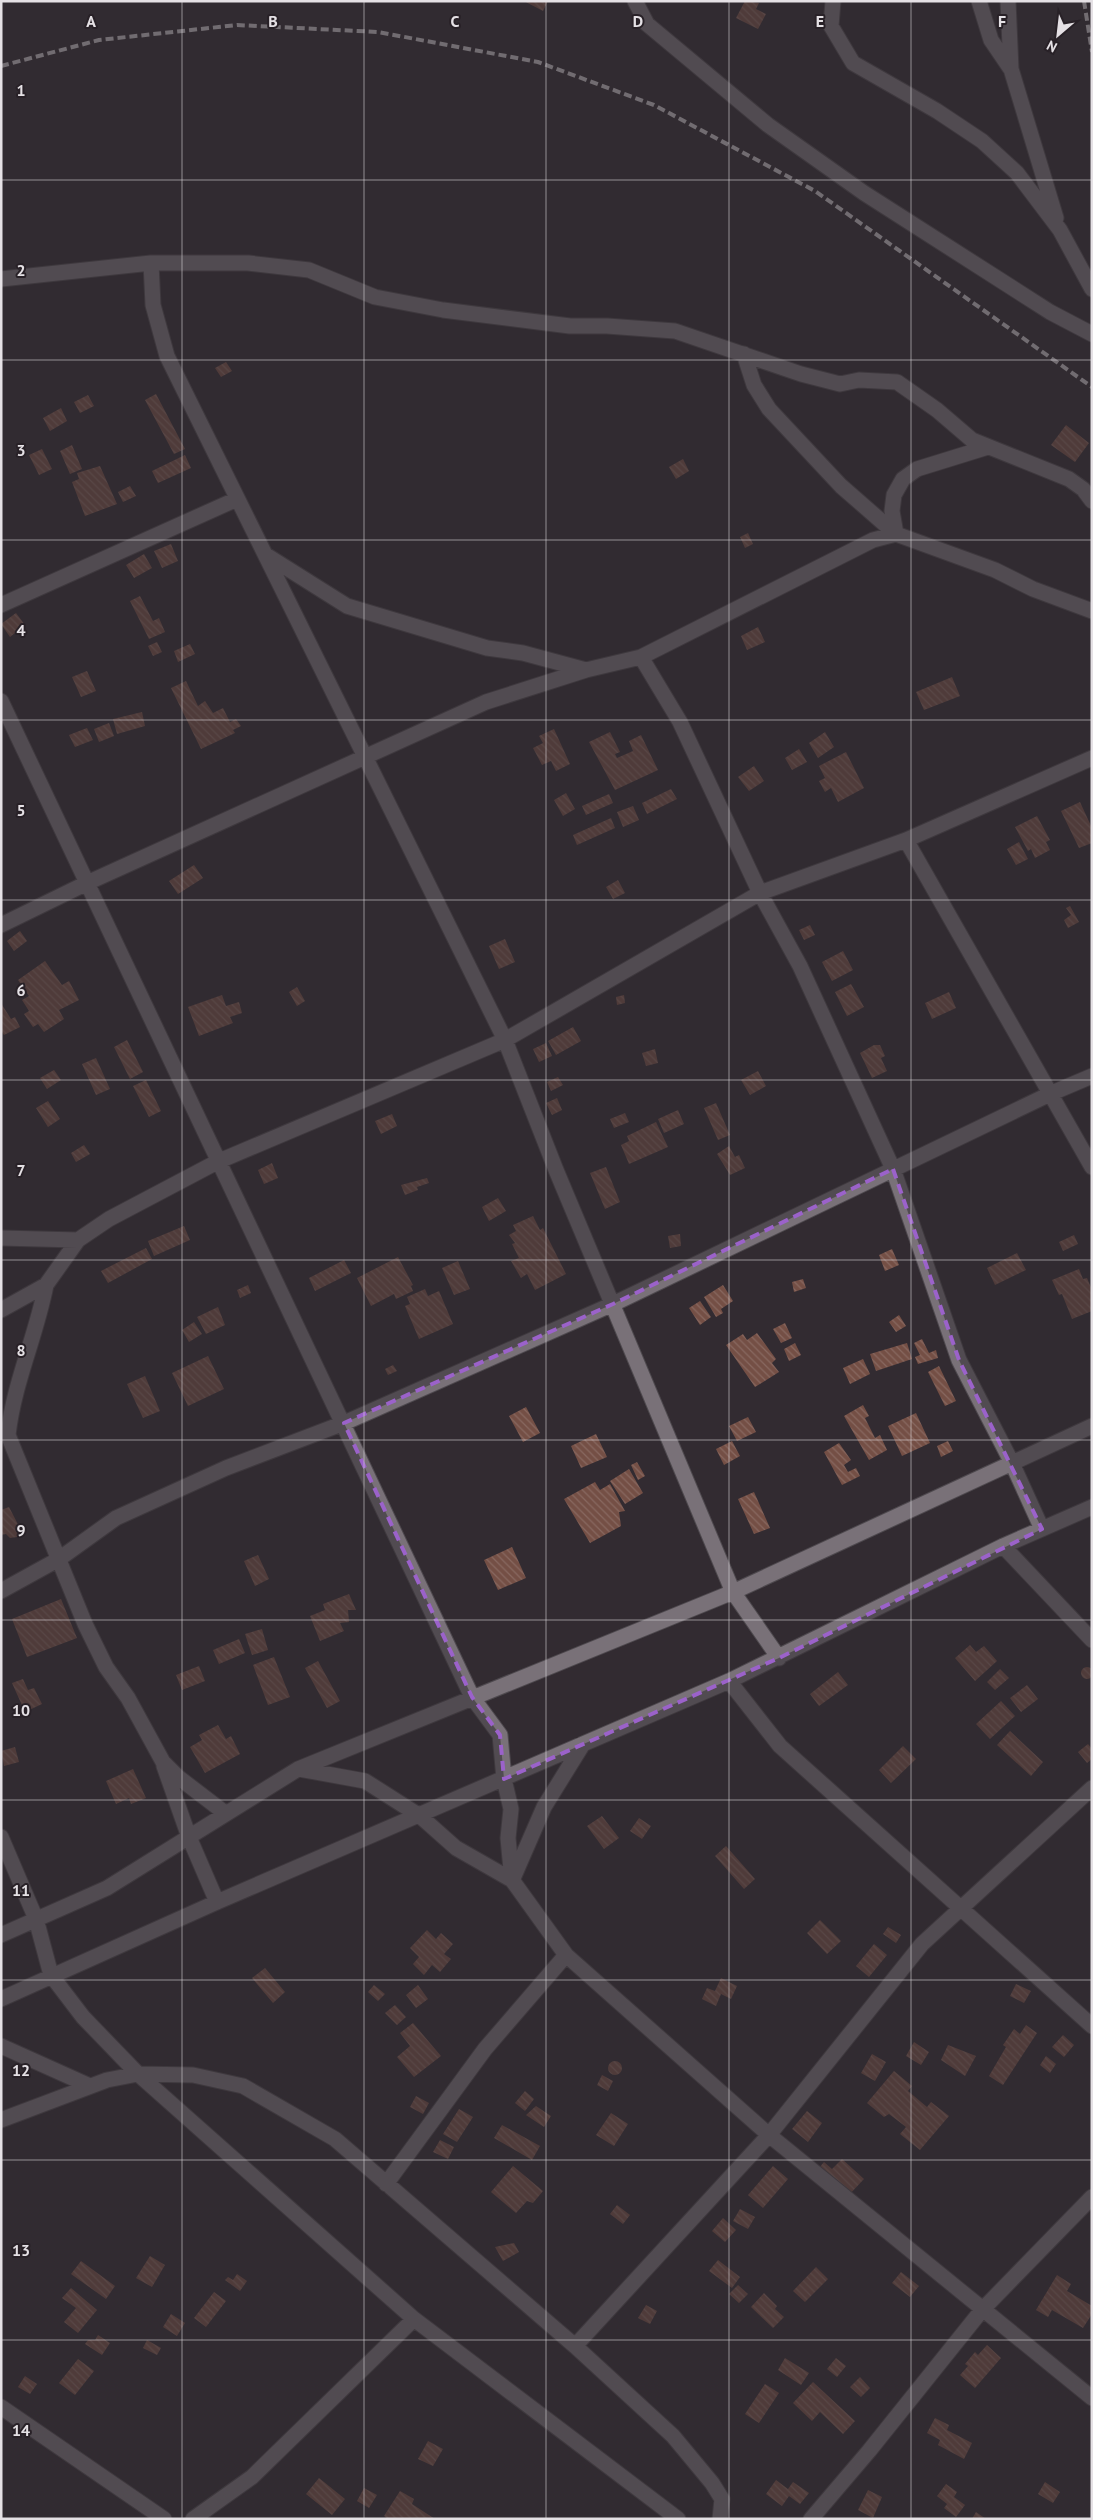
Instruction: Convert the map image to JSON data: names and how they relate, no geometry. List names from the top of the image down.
{
  "north": "bottom left",
  "grid": {
    "columns": [
      "A",
      "B",
      "C",
      "D",
      "E",
      "F"
    ],
    "rows": [
      "1",
      "2",
      "3",
      "4",
      "5",
      "6",
      "7",
      "8",
      "9",
      "10",
      "11",
      "12",
      "13",
      "14"
    ]
  }
}
